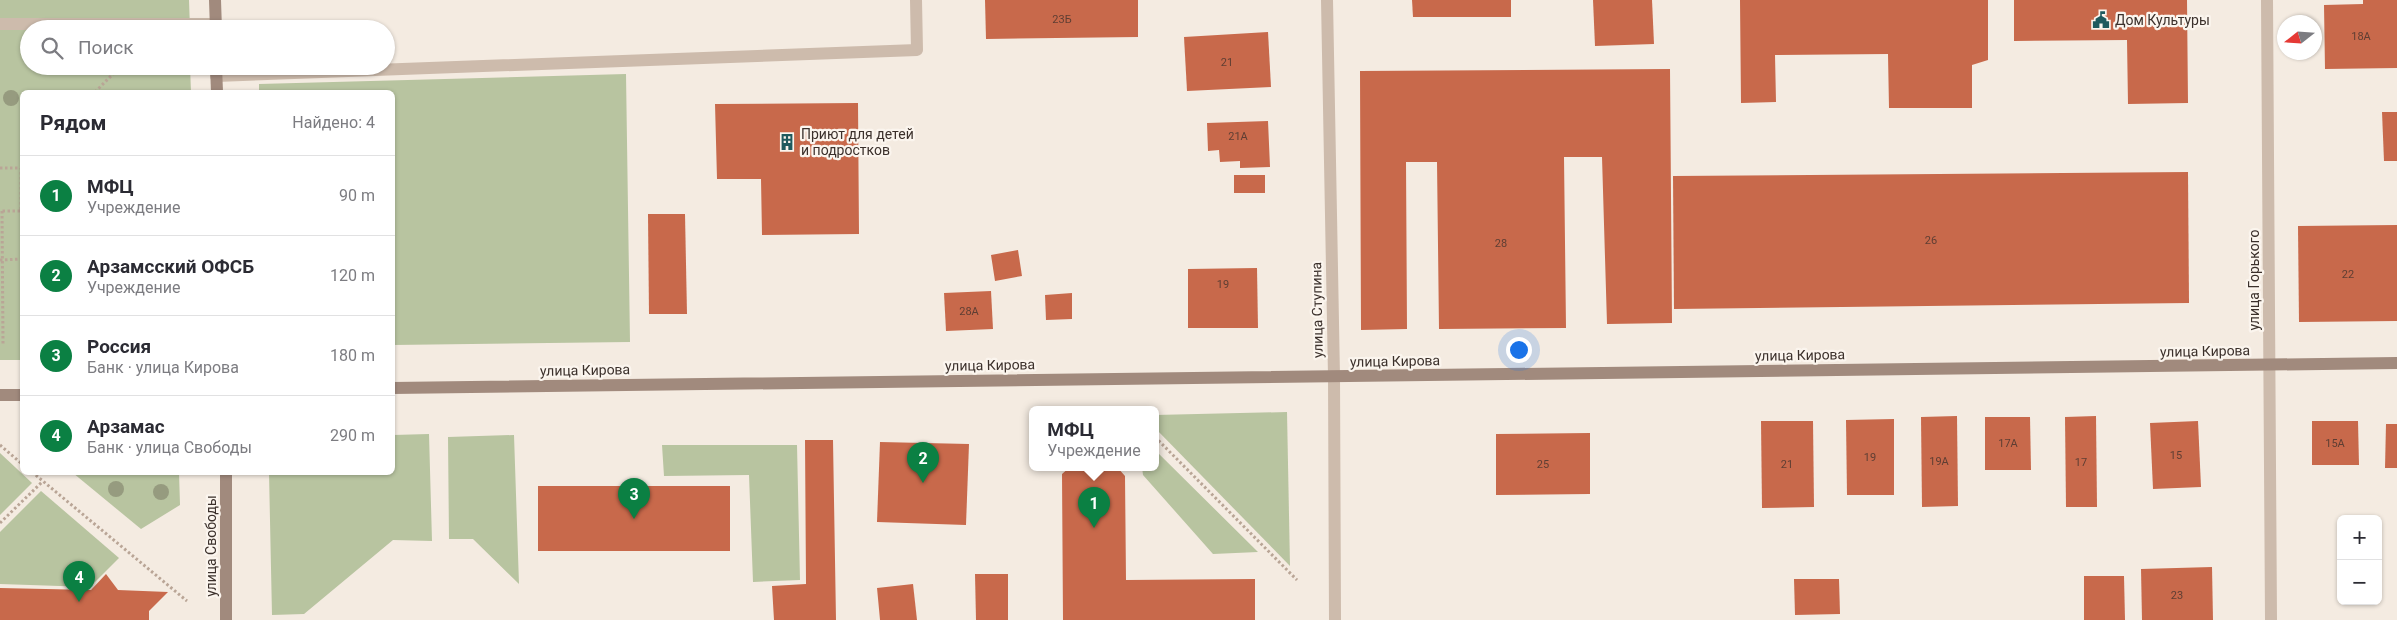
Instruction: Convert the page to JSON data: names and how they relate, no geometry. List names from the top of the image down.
{
  "streets": {
    "street": [
      "улица Горького",
      "улица Ступина",
      "улица Кирова",
      "улица Свободы"
    ]
  },
  "crossings": [
    ["улица Горького", "улица Кирова"],
    ["улица Ступина", "улица Кирова"]
  ],
  "places": {
    "public building": ["Дом Культуры"],
    "building": ["Приют для детей и подростков"]
  },
  "house_numbers": [
    "23Б",
    "18А",
    "21",
    "21А",
    "26",
    "28",
    "22",
    "19",
    "28А",
    "17А",
    "15А",
    "15",
    "19",
    "19А",
    "17",
    "25",
    "21",
    "23"
  ],
  "north": "left",
  "page": {
    "search": "Поиск",
    "heading": ["Рядом", "Найдено: 4"],
    "list": [
      {
        "mark": "1",
        "name": "МФЦ",
        "note": "Учреждение",
        "value": "90 m"
      },
      {
        "mark": "2",
        "name": "Арзамсский ОФСБ",
        "note": "Учреждение",
        "value": "120 m"
      },
      {
        "mark": "3",
        "name": "Россия",
        "note": "Банк · улица Кирова",
        "value": "180 m"
      },
      {
        "mark": "4",
        "name": "Арзамас",
        "note": "Банк · улица Свободы",
        "value": "290 m"
      }
    ],
    "popup": ["МФЦ", "Учреждение"],
    "pins": [
      "2",
      "3",
      "1",
      "4"
    ],
    "map_buttons": ["+", "−"]
  }
}
